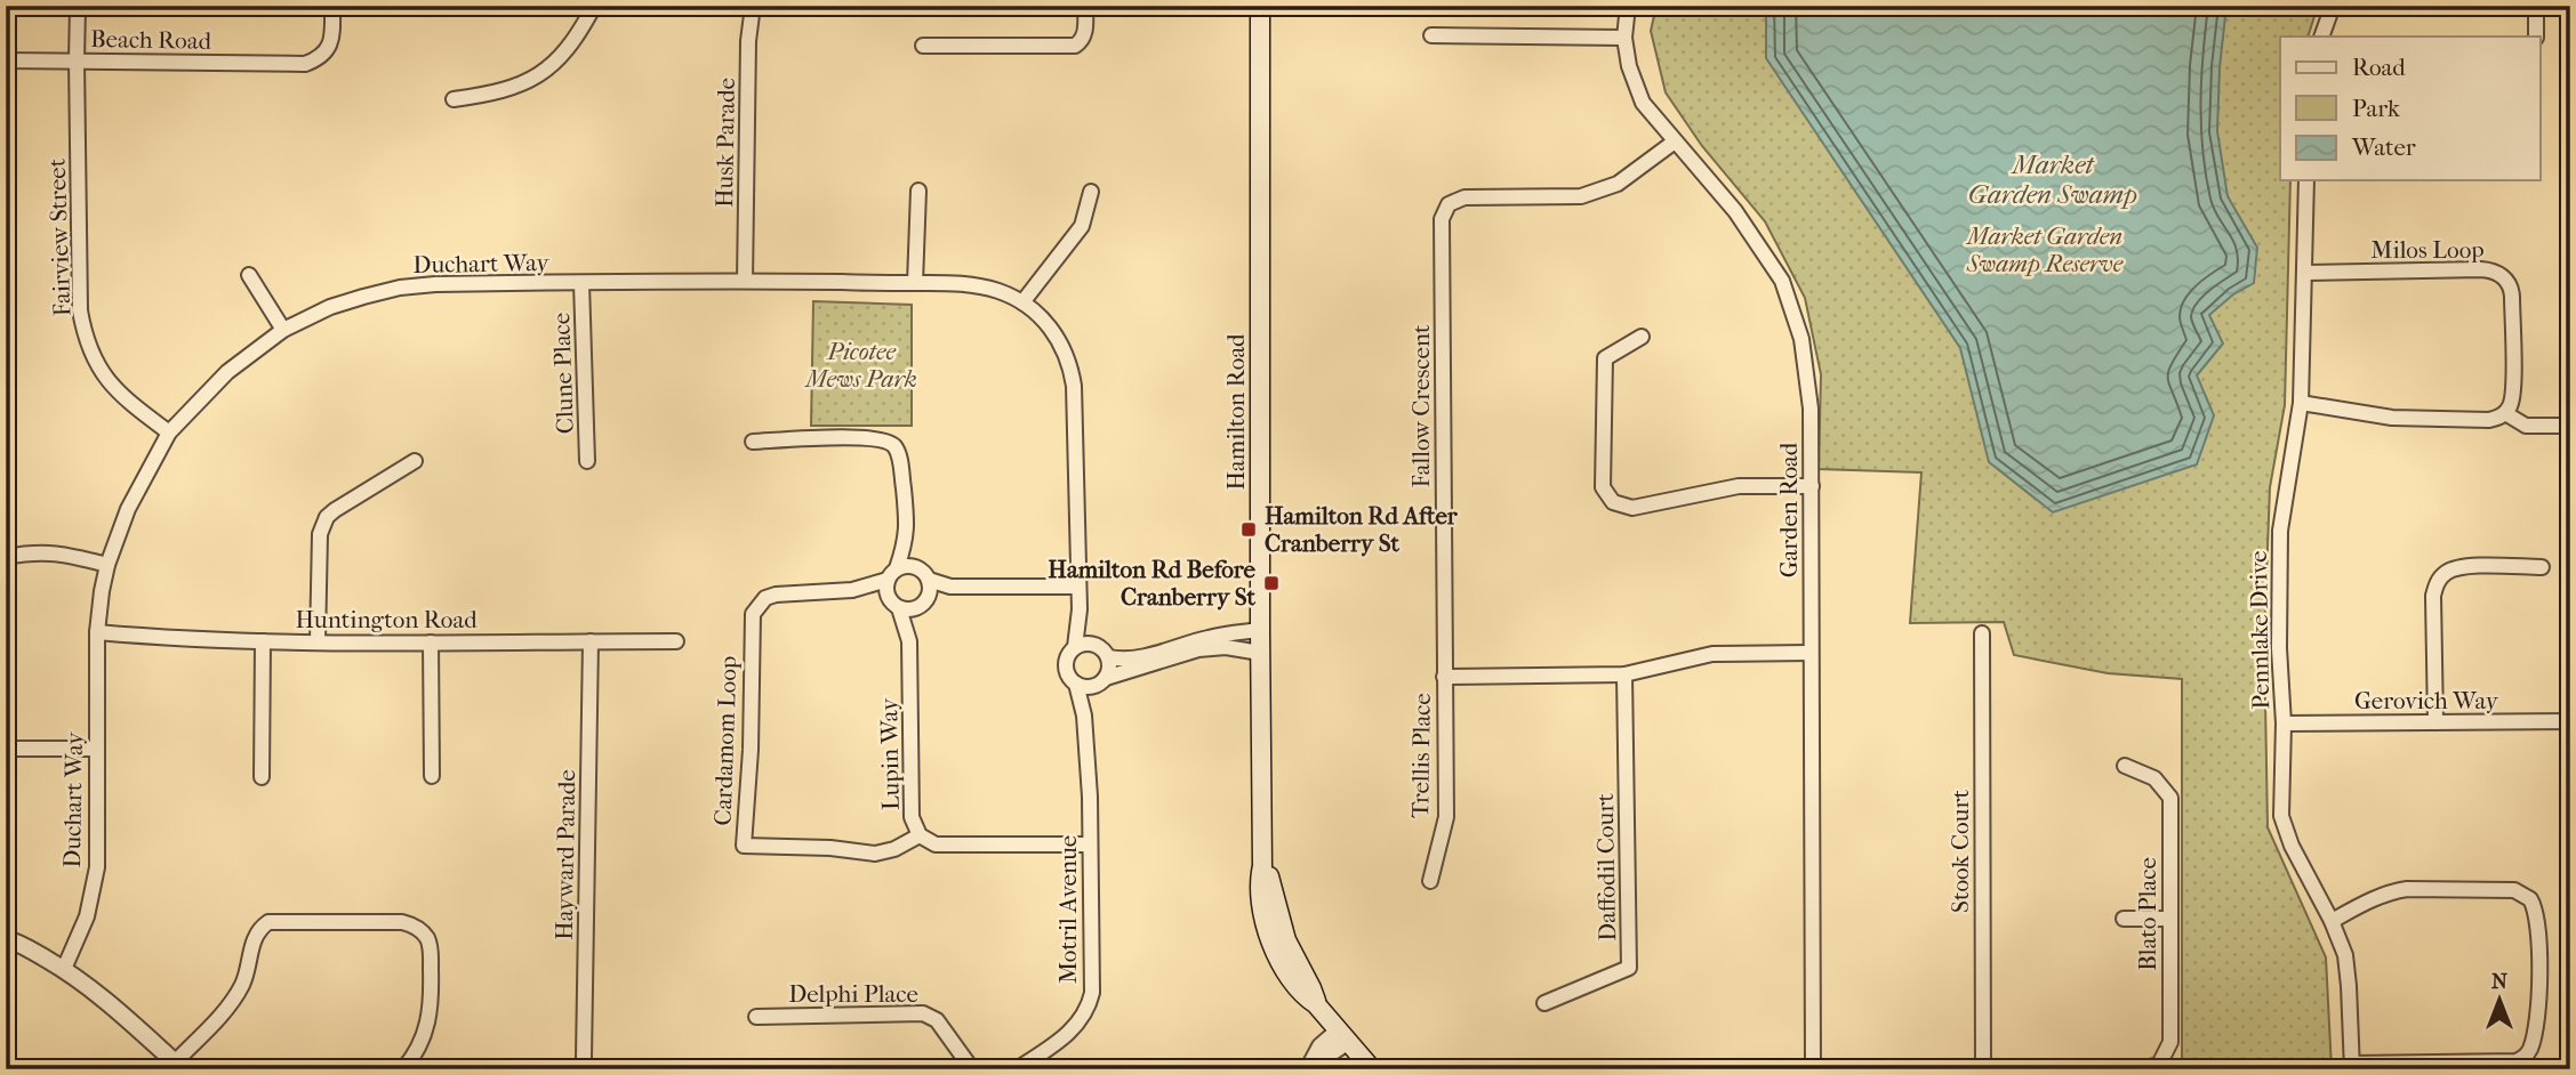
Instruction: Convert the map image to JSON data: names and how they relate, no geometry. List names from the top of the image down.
{
  "streets": {
    "main road": ["Hamilton Road"],
    "street": [
      "Beach Road",
      "Husk Parade",
      "Fairview Street",
      "Milos Loop",
      "Duchart Way",
      "Clune Place",
      "Fallow Crescent",
      "Garden Road",
      "Huntington Road",
      "Pennlake Drive",
      "Gerovich Way",
      "Cardamom Loop",
      "Lupin Way",
      "Trellis Place",
      "Stook Court",
      "Hayward Parade",
      "Daffodil Court",
      "Motril Avenue",
      "Blato Place",
      "Delphi Place"
    ]
  },
  "crossings": [
    ["Beach Road", "Fairview Street"],
    ["Husk Parade", "Duchart Way"],
    ["Fairview Street", "Duchart Way"],
    ["Milos Loop", "Pennlake Drive"],
    ["Duchart Way", "Clune Place"],
    ["Duchart Way", "Huntington Road"],
    ["Duchart Way", "Motril Avenue"],
    ["Fallow Crescent", "Garden Road"],
    ["Fallow Crescent", "Trellis Place"],
    ["Huntington Road", "Hayward Parade"],
    ["Pennlake Drive", "Gerovich Way"],
    ["Cardamom Loop", "Lupin Way"],
    ["Lupin Way", "Motril Avenue"]
  ],
  "water": ["Market Garden Swamp"],
  "parks": ["Market Garden Swamp Reserve", "Picotee Mews Park"],
  "places": {
    "transit": ["Hamilton Rd After Cranberry St", "Hamilton Rd Before Cranberry St"]
  },
  "legend": ["Road", "Park", "Water"],
  "north": "top"
}
